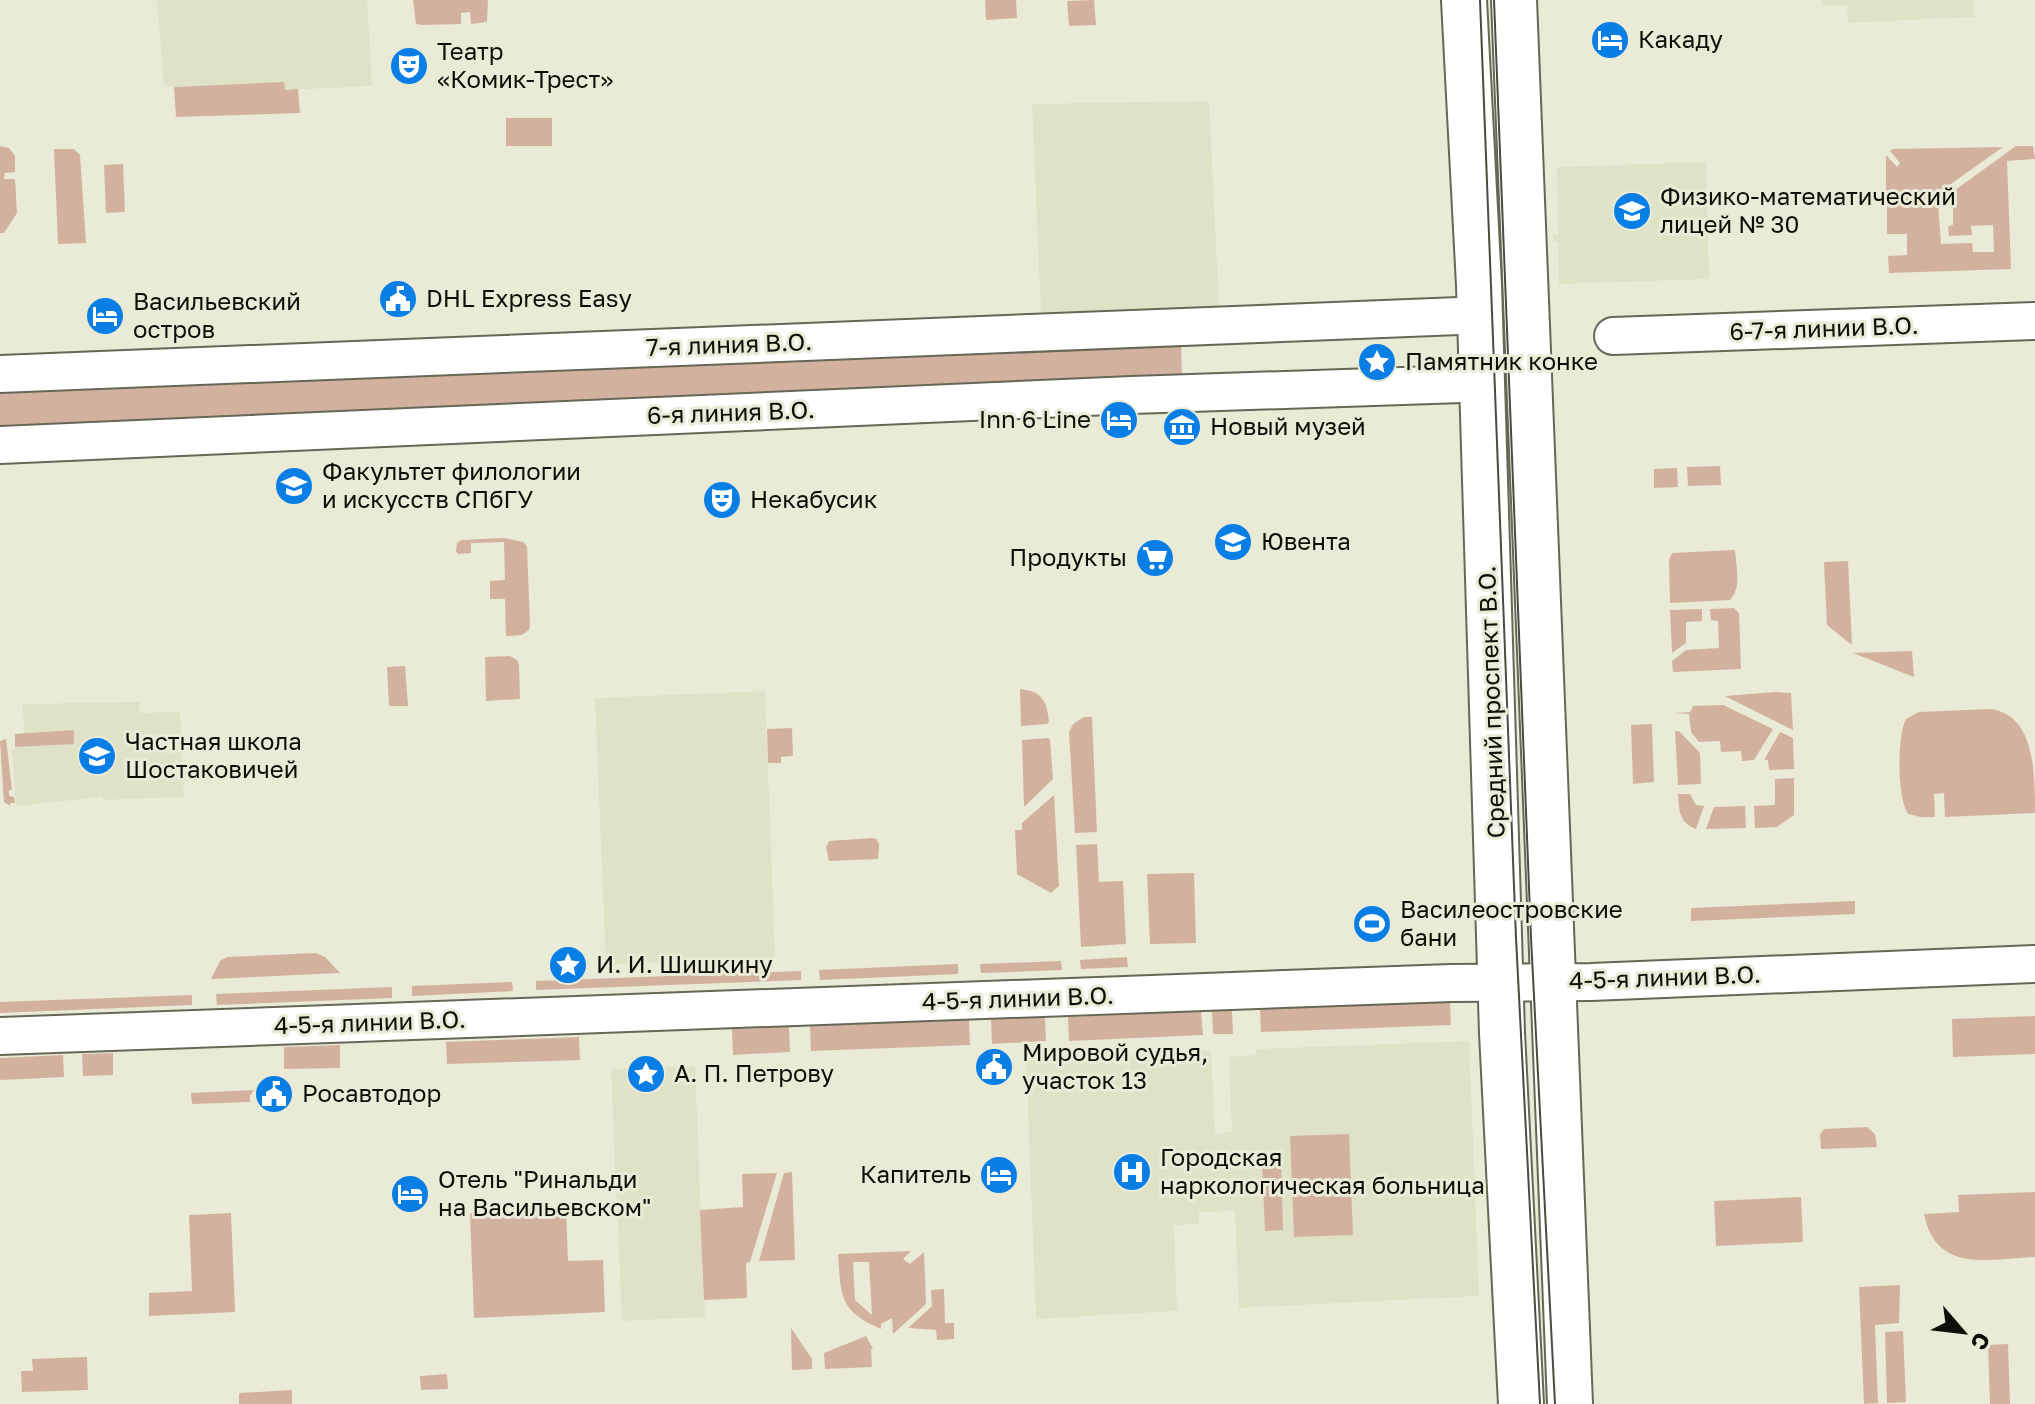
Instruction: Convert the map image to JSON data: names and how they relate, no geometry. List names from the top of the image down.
{
  "streets": {
    "main road": ["Средний проспект В.О."],
    "street": [
      "6-7-я линии В.О.",
      "7-я линия В.О.",
      "6-я линия В.О.",
      "4-5-я линии В.О."
    ]
  },
  "crossings": [
    ["Средний проспект В.О.", "4-5-я линии В.О."]
  ],
  "places": {
    "hotel": [
      "Какаду",
      "Васильевский остров",
      "Inn 6 Line",
      "Капитель",
      "Отель \"Ринальди на Васильевском\""
    ],
    "theatre": ["Театр «Комик-Трест»", "Некабусик"],
    "school or university": [
      "Физико-математический лицей № 30",
      "Факультет филологии и искусств СПбГУ",
      "Ювента",
      "Частная школа Шостаковичей"
    ],
    "public building": ["DHL Express Easy", "Мировой судья, участок 13", "Росавтодор"],
    "place": ["Памятник конке", "И. И. Шишкину", "А. П. Петрову"],
    "museum": ["Новый музей"],
    "supermarket": ["Продукты"],
    "sports": ["Василеостровские бани"],
    "hospital": ["Городская наркологическая больница"]
  },
  "north": "bottom right"
}
